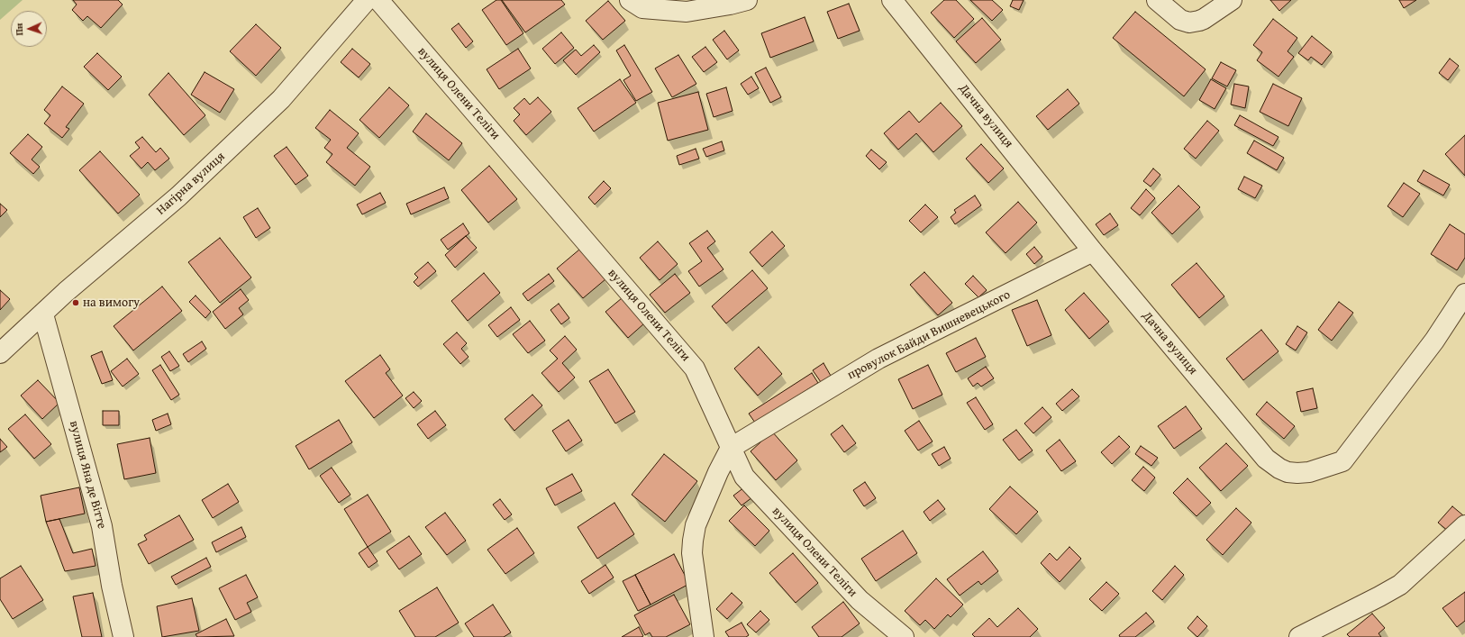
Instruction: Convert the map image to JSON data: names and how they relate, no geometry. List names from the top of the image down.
{
  "streets": {
    "street": [
      "вулиця Олени Теліги",
      "Дачна вулиця",
      "Нагірна вулиця",
      "провулок Байди Вишневецького",
      "вулиця Яна де Вітте"
    ]
  },
  "crossings": [
    ["вулиця Олени Теліги", "провулок Байди Вишневецького"],
    ["Дачна вулиця", "провулок Байди Вишневецького"],
    ["Нагірна вулиця", "вулиця Яна де Вітте"]
  ],
  "places": ["на вимогу"],
  "north": "left"
}
